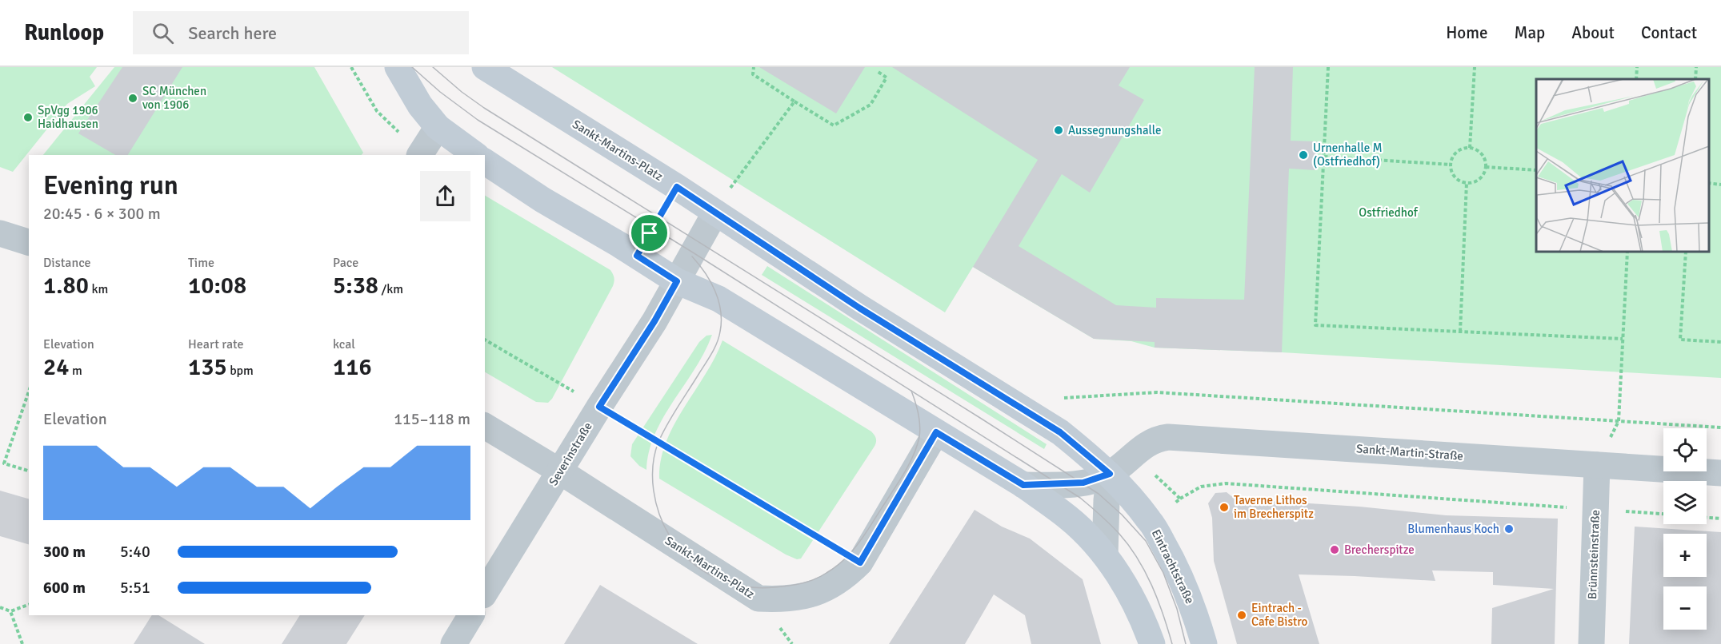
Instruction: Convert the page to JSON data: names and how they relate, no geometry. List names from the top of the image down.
{
  "streets": {
    "main road": ["Sankt-Martins-Platz", "Eintrachtstraße"],
    "street": ["Sankt-Martin-Straße", "Severinstraße", "Brünnsteinstraße"]
  },
  "crossings": [
    ["Sankt-Martins-Platz", "Sankt-Martin-Straße"],
    ["Sankt-Martins-Platz", "Severinstraße"],
    ["Sankt-Martins-Platz", "Eintrachtstraße"],
    ["Sankt-Martin-Straße", "Brünnsteinstraße"],
    ["Sankt-Martin-Straße", "Eintrachtstraße"]
  ],
  "parks": ["Ostfriedhof"],
  "places": [
    "SC München von 1906",
    "SpVgg 1906 Haidhausen",
    "Aussegnungshalle",
    "Urnenhalle M (Ostfriedhof)",
    "Taverne Lithos im Brecherspitz",
    "Blumenhaus Koch",
    "Brecherspitze",
    "Eintrach - Cafe Bistro"
  ],
  "page": {
    "header": "Runloop",
    "search": "Search here",
    "nav": [
      "Home",
      "Map",
      "About",
      "Contact"
    ],
    "heading": ["Evening run", "20:45 · 6 × 300 m"],
    "stats": [
      ["Distance", "1.80 km"],
      ["Time", "10:08"],
      ["Pace", "5:38 /km"],
      ["Elevation", "24 m"],
      ["Heart rate", "135 bpm"],
      ["kcal", "116"]
    ],
    "chart": ["Elevation", "115–118 m"],
    "map_buttons": ["+", "−"],
    "list": [
      {
        "name": "300 m",
        "note": "5:40"
      },
      {
        "name": "600 m",
        "note": "5:51"
      }
    ]
  }
}
